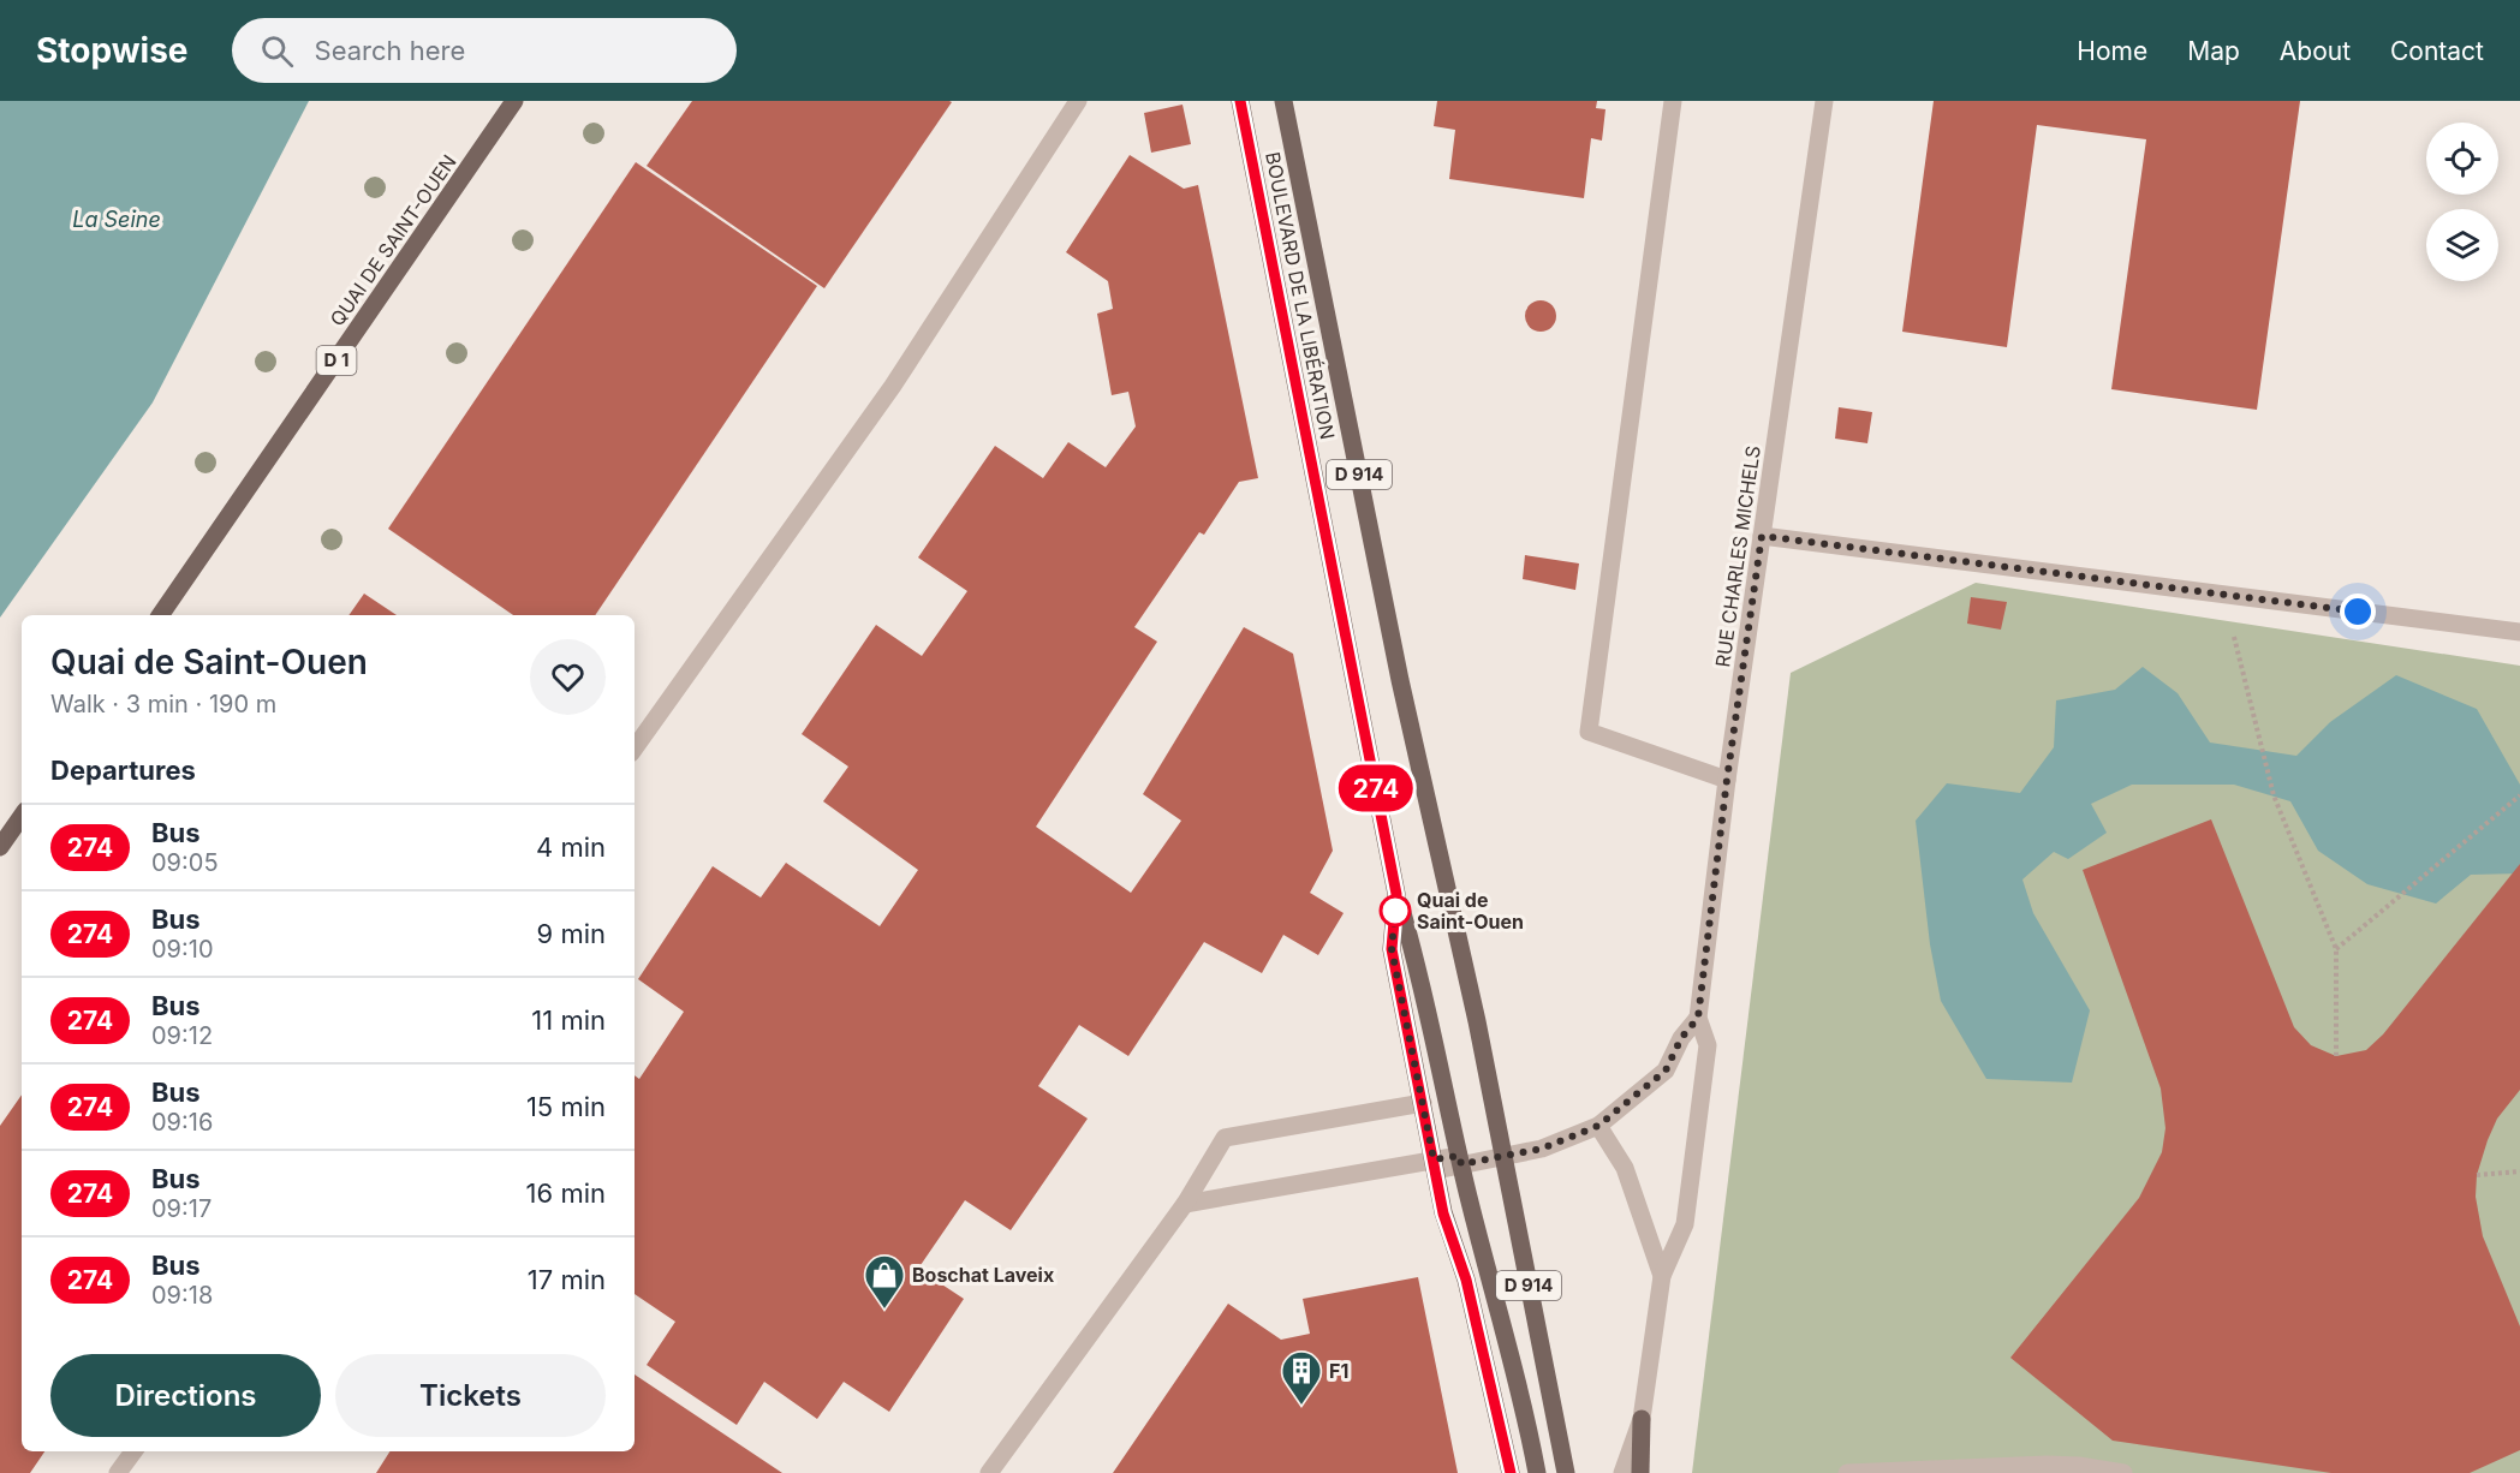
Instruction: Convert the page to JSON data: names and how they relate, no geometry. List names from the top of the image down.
{
  "streets": {
    "main road": [
      "QUAI DE SAINT-OUEN",
      "BOULEVARD DE LA LIBÉRATION",
      "D 1",
      "D 914"
    ],
    "street": ["RUE CHARLES MICHELS"]
  },
  "crossings": [
    ["BOULEVARD DE LA LIBÉRATION", "RUE CHARLES MICHELS"]
  ],
  "water": ["La Seine"],
  "places": {
    "other": ["Quai de Saint-Ouen"],
    "shop": ["Boschat Laveix"],
    "building": ["F1"]
  },
  "lines": ["bus line 274"],
  "page": {
    "header": "Stopwise",
    "search": "Search here",
    "nav": [
      "Home",
      "Map",
      "About",
      "Contact"
    ],
    "on_map": "274",
    "heading": [
      ["Quai de Saint-Ouen", "Walk · 3 min · 190 m"],
      "Departures"
    ],
    "list": [
      {
        "mark": "274",
        "name": "Bus",
        "note": "09:05",
        "value": "4 min"
      },
      {
        "mark": "274",
        "name": "Bus",
        "note": "09:10",
        "value": "9 min"
      },
      {
        "mark": "274",
        "name": "Bus",
        "note": "09:12",
        "value": "11 min"
      },
      {
        "mark": "274",
        "name": "Bus",
        "note": "09:16",
        "value": "15 min"
      },
      {
        "mark": "274",
        "name": "Bus",
        "note": "09:17",
        "value": "16 min"
      },
      {
        "mark": "274",
        "name": "Bus",
        "note": "09:18",
        "value": "17 min"
      }
    ],
    "buttons": ["Directions", "Tickets"]
  }
}
